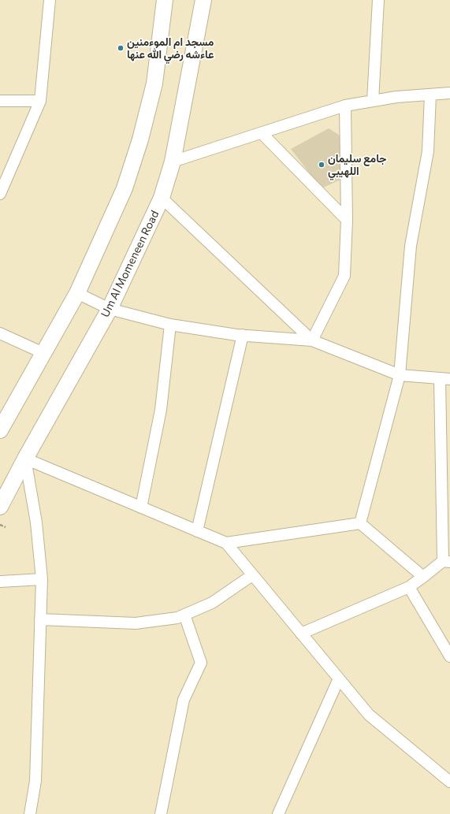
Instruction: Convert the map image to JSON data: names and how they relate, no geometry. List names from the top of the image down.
{
  "streets": {
    "main road": ["Um Al Momeneen Road"]
  },
  "places": ["مسجد ام الموءمنين عاءشه رضي الله عنها", "جامع سليمان اللهيبي"]
}
